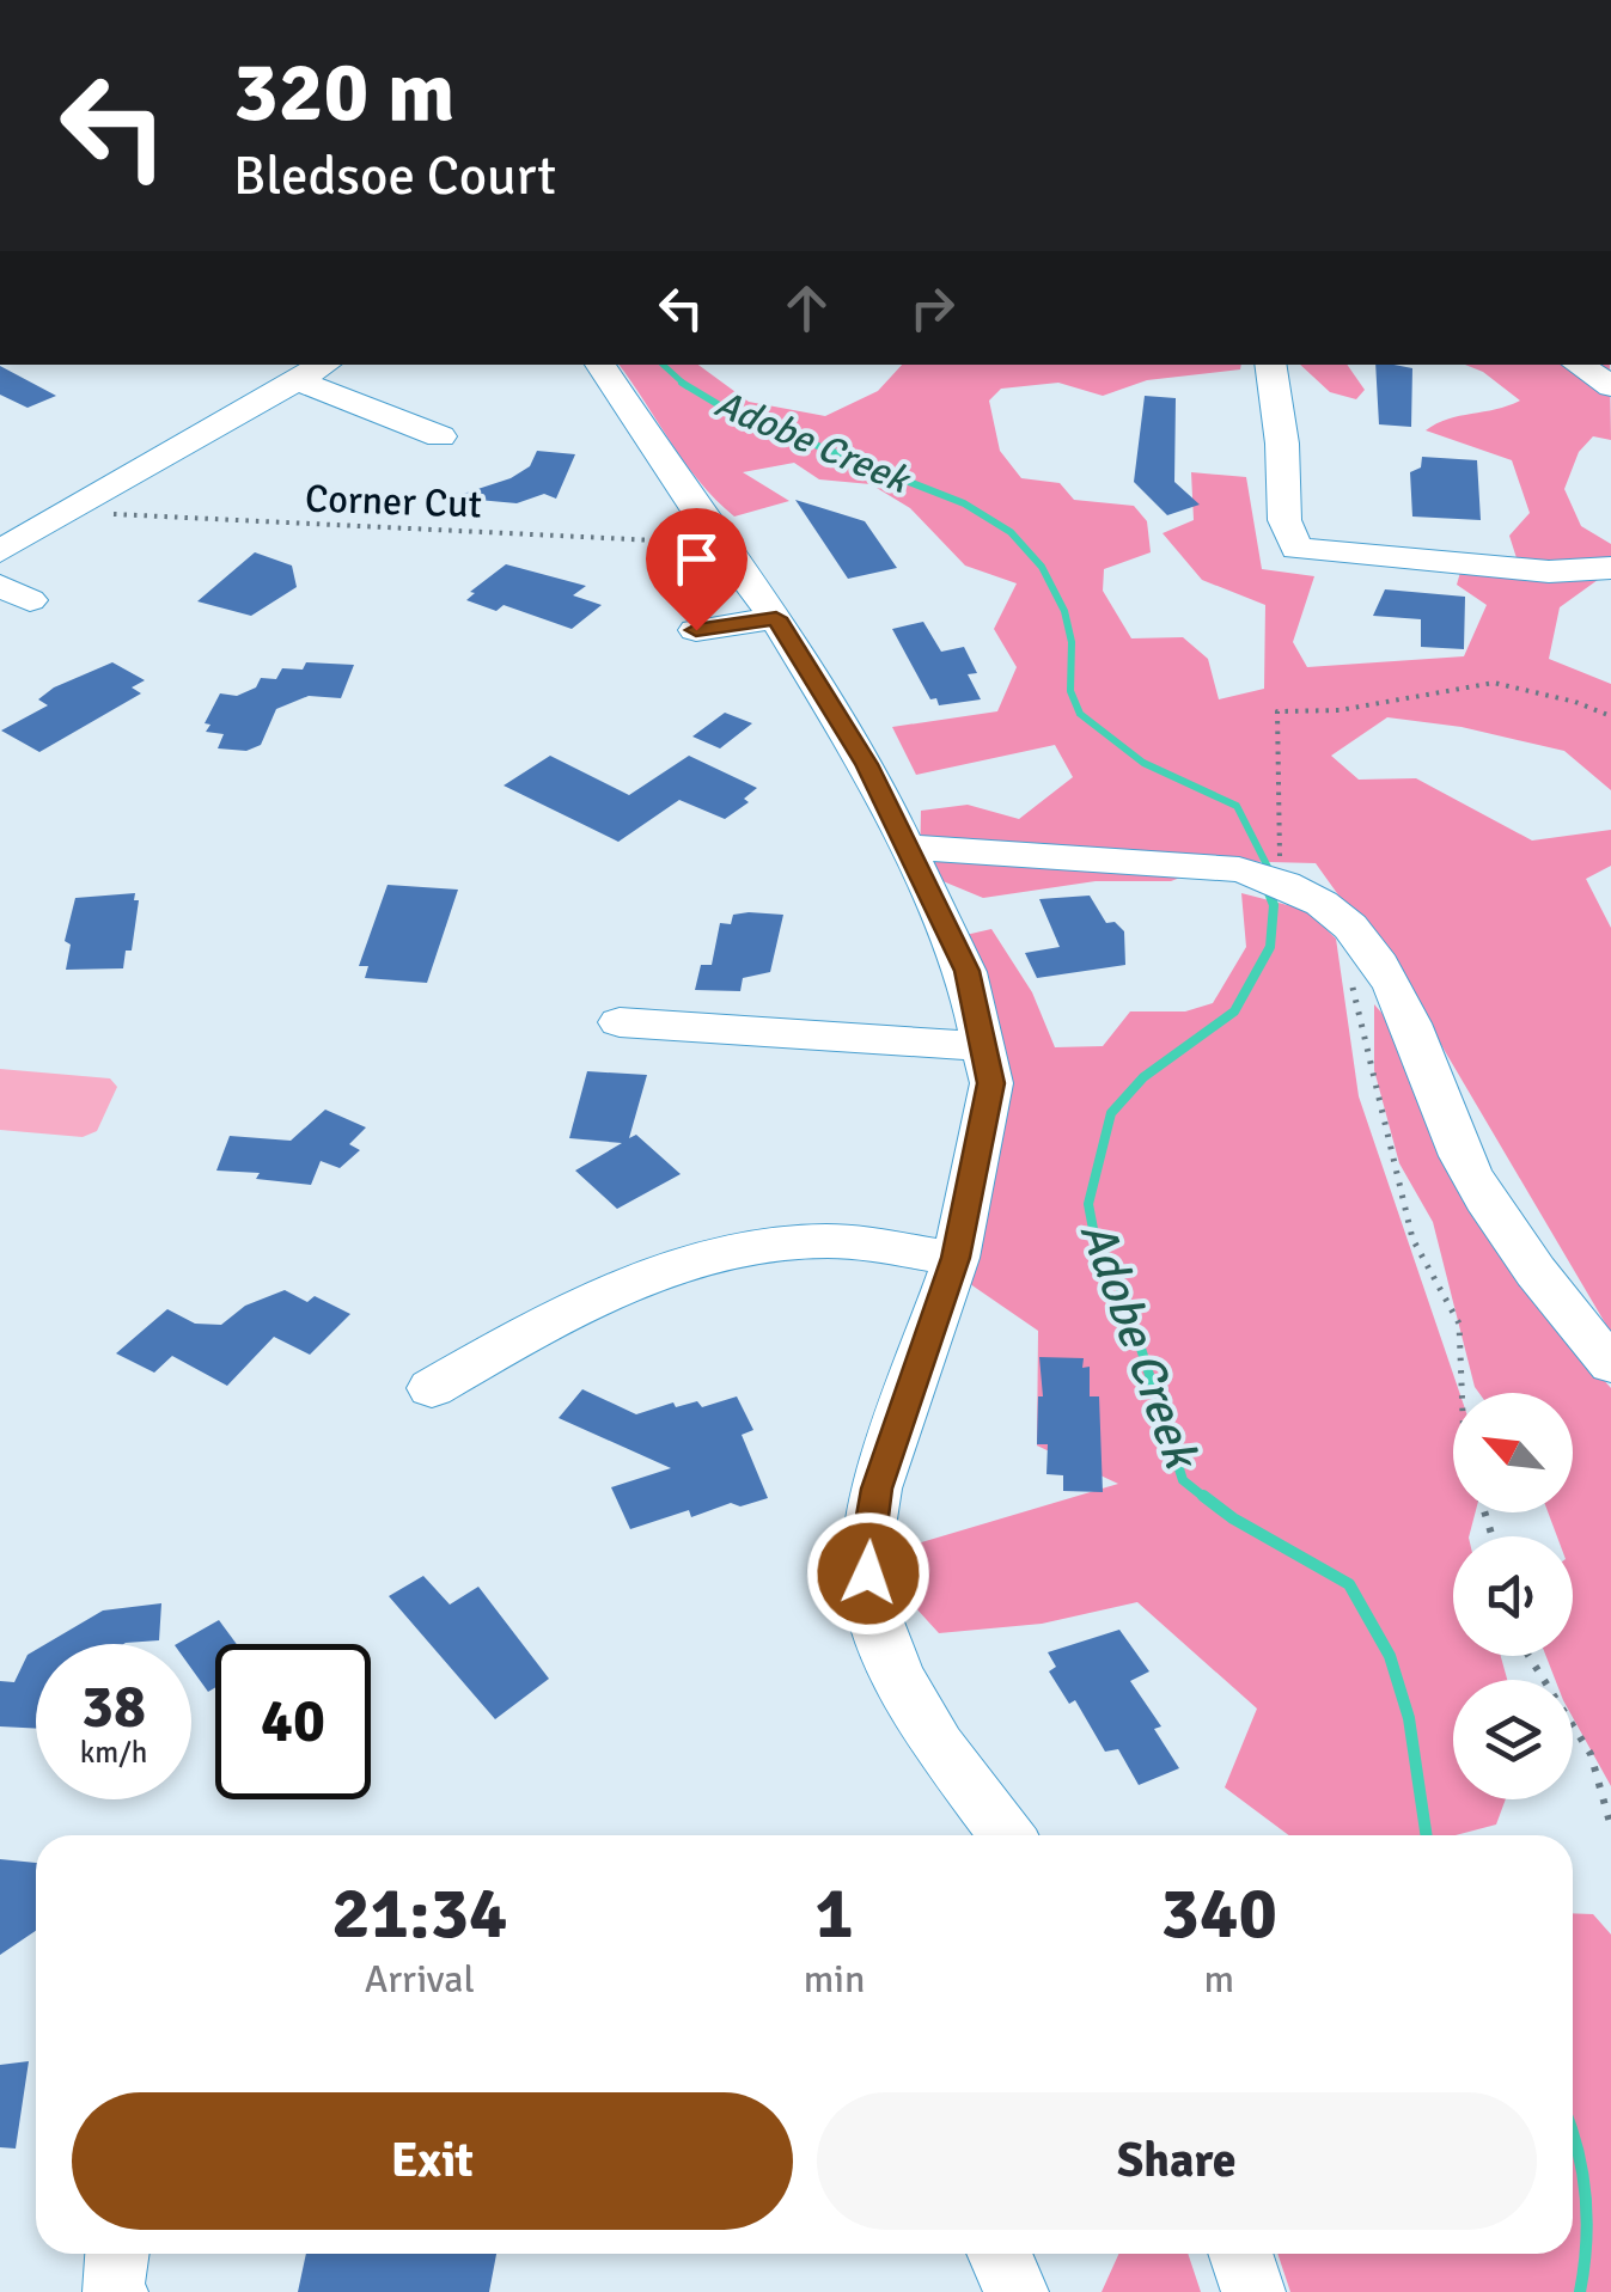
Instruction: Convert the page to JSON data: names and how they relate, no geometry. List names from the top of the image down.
{
  "streets": {
    "path": ["Corner Cut"]
  },
  "water": ["Adobe Creek"],
  "north": "top left",
  "page": {
    "turn": ["320 m", "Bledsoe Court"],
    "speed": "38 km/h",
    "limit": "40",
    "eta": [
      "21:34",
      "Arrival",
      "1",
      "min",
      "340",
      "m"
    ],
    "buttons": ["Exit", "Share"]
  }
}
